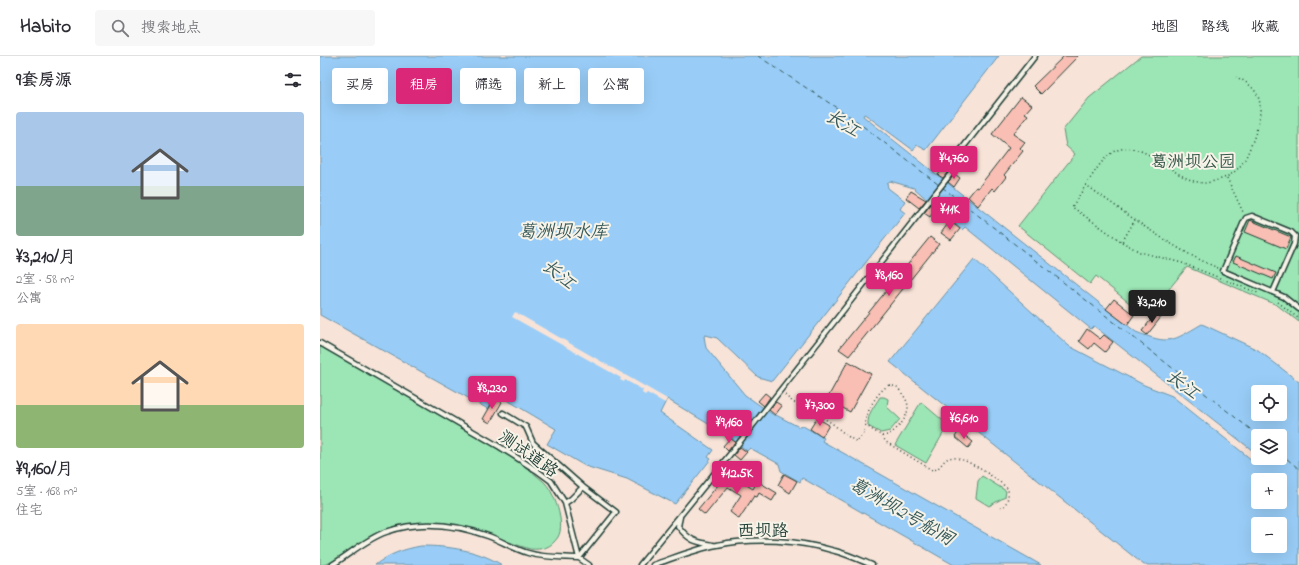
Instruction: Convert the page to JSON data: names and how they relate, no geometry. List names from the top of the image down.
{
  "streets": {
    "lane": ["测试道路", "西坝路"]
  },
  "water": ["长江", "葛洲坝水库", "葛洲坝2号船闸"],
  "parks": ["葛洲坝公园"],
  "page": {
    "header": "Habito",
    "search": "搜索地点",
    "nav": ["地图", "路线", "收藏"],
    "heading": "9套房源",
    "chip": [
      "买房",
      "租房",
      "筛选",
      "新上",
      "公寓"
    ],
    "list": [
      {
        "name": "¥3,210/月",
        "note": "2室 · 58 m² · 公寓"
      },
      {
        "name": "¥9,160/月",
        "note": "5室 · 168 m² · 住宅"
      }
    ],
    "price": [
      "¥4,760",
      "¥11K",
      "¥8,160",
      "¥3,210",
      "¥8,230",
      "¥7,300",
      "¥6,610",
      "¥9,160",
      "¥12.5K"
    ],
    "map_buttons": ["+", "−"]
  }
}
